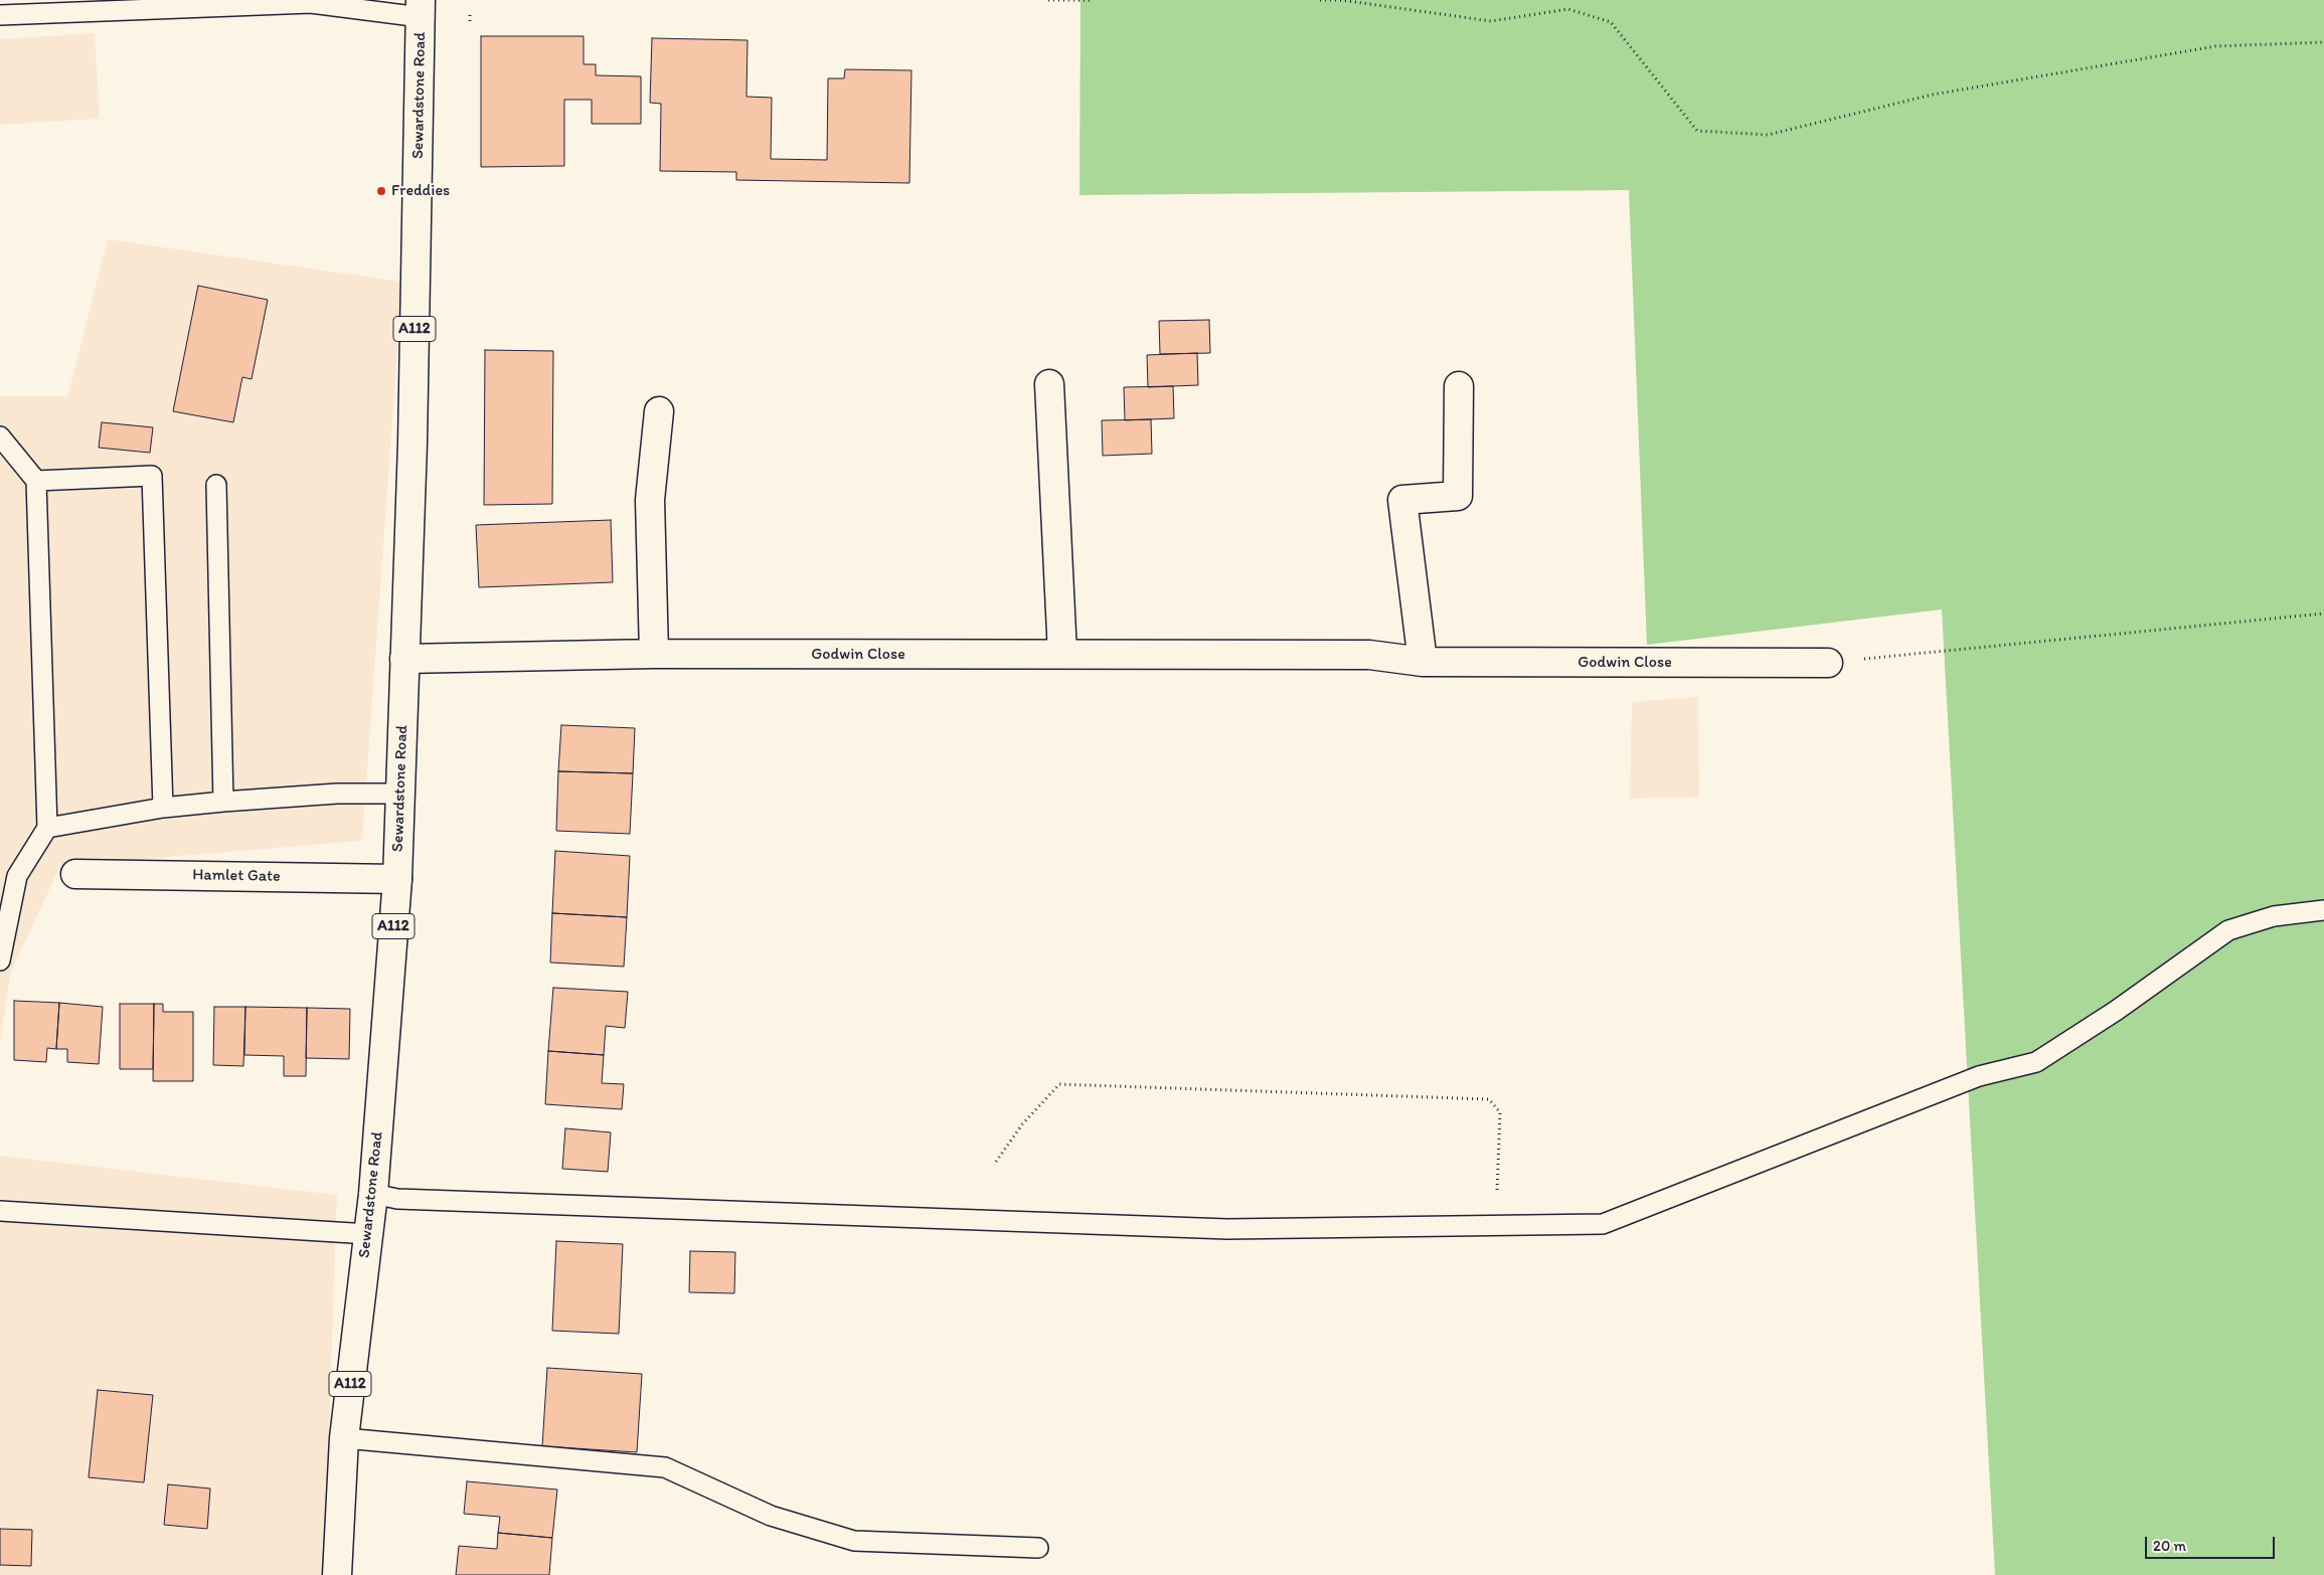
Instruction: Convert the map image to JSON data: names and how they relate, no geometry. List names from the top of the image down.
{
  "streets": {
    "street": [
      "Sewardstone Road",
      "A112",
      "Godwin Close",
      "Hamlet Gate"
    ]
  },
  "crossings": [
    ["Sewardstone Road", "Godwin Close"],
    ["Sewardstone Road", "Hamlet Gate"]
  ],
  "places": ["Freddies"],
  "scale_bar": "20 m"
}
